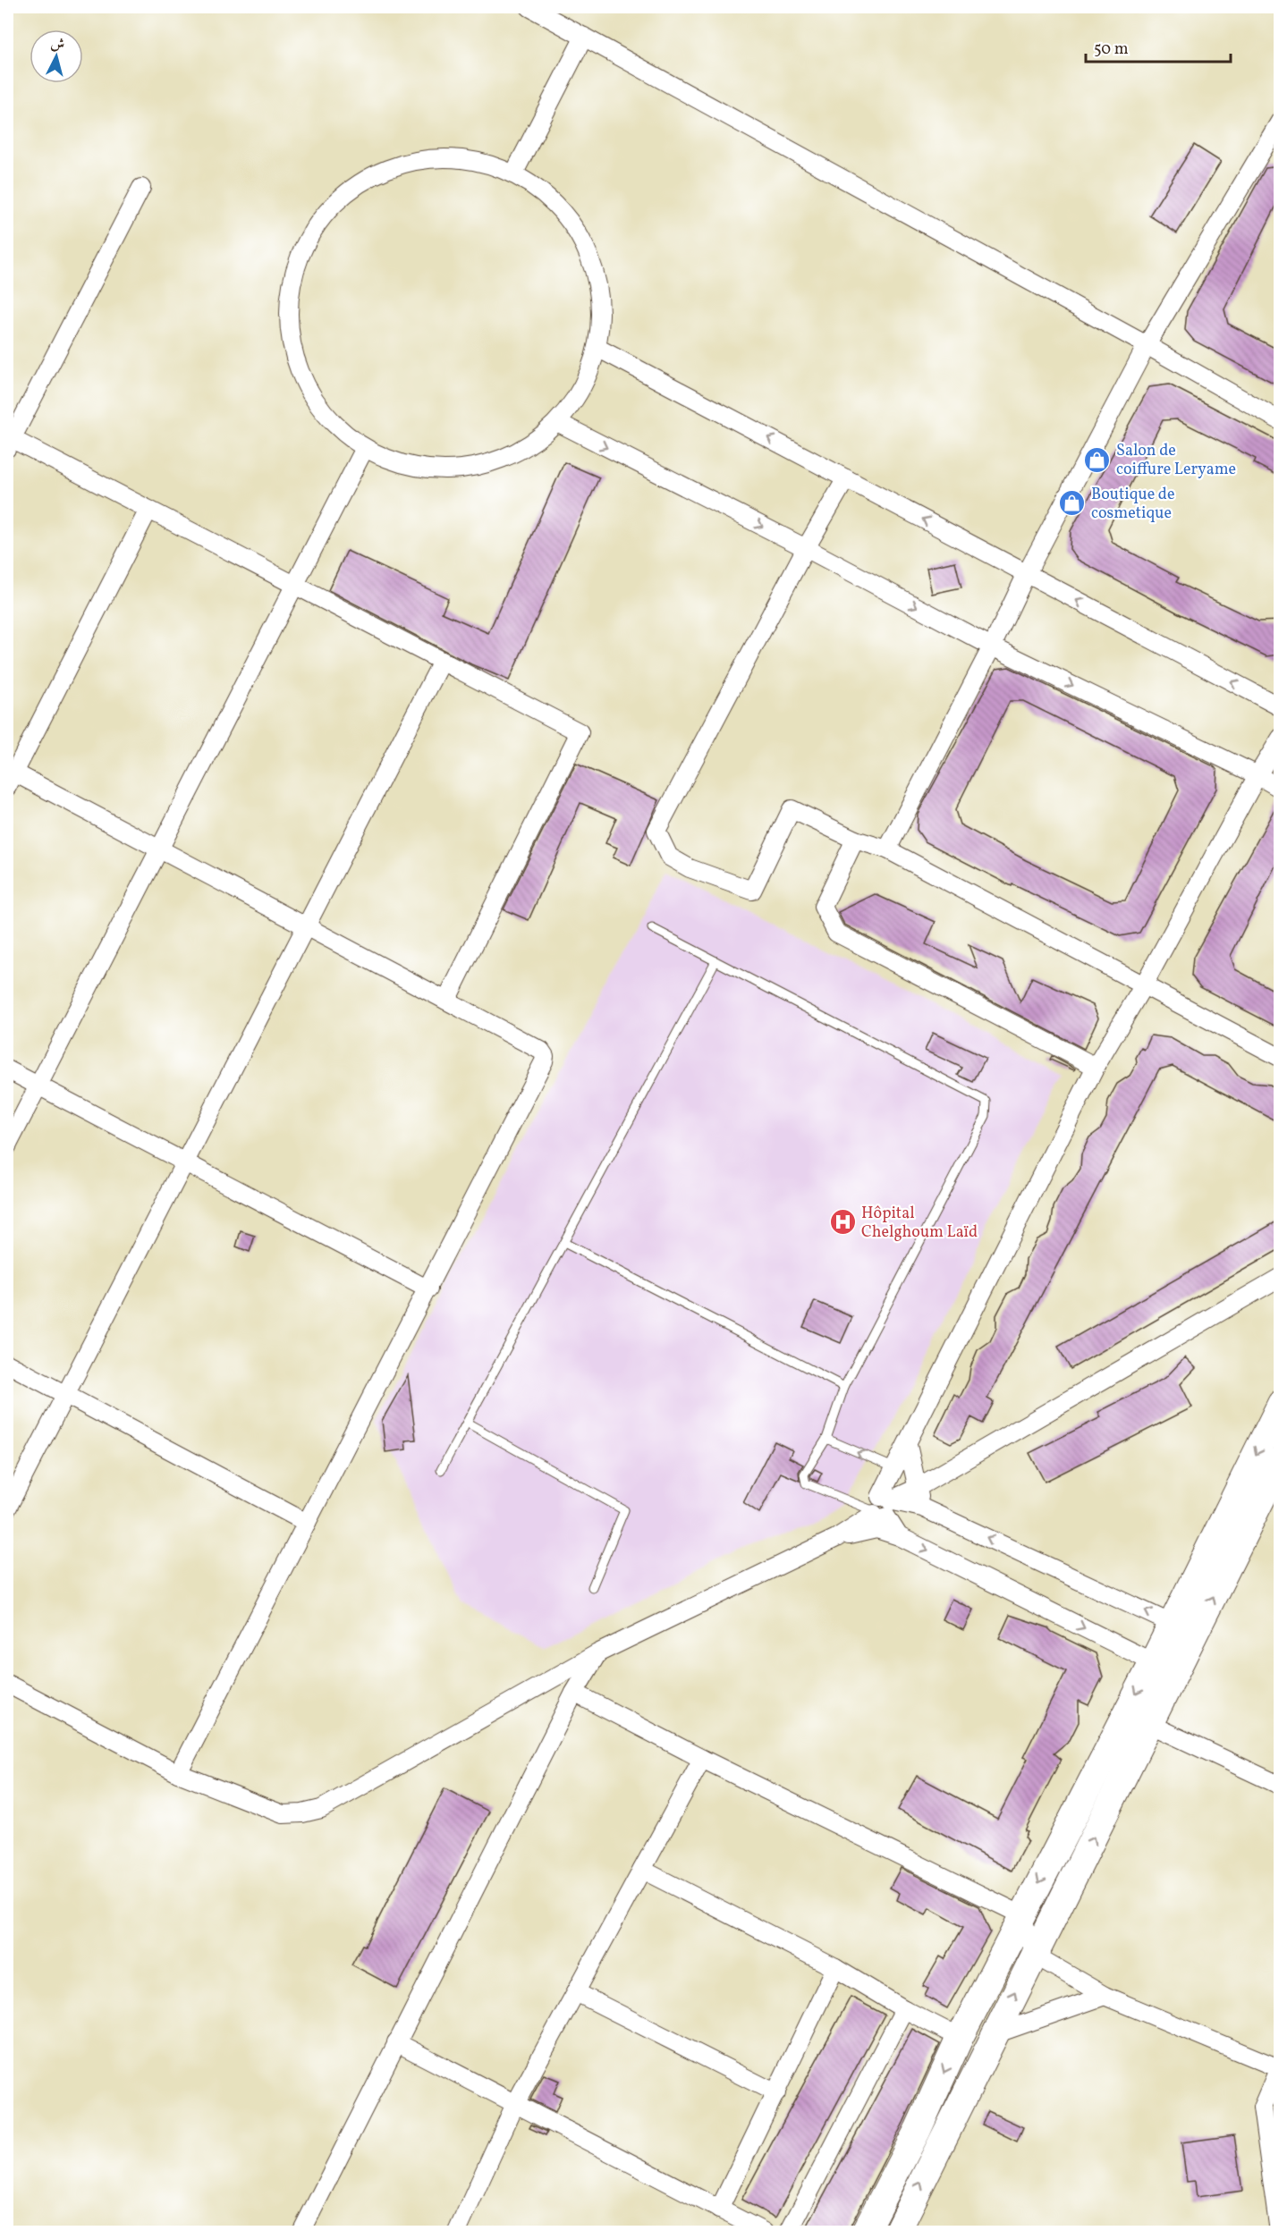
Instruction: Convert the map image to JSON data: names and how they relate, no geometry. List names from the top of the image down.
{
  "places": {
    "shop": ["Salon de coiffure Leryame", "Boutique de cosmetique"],
    "hospital": ["Hôpital Chelghoum Laïd"]
  },
  "scale_bar": "50 m",
  "north": "top"
}
